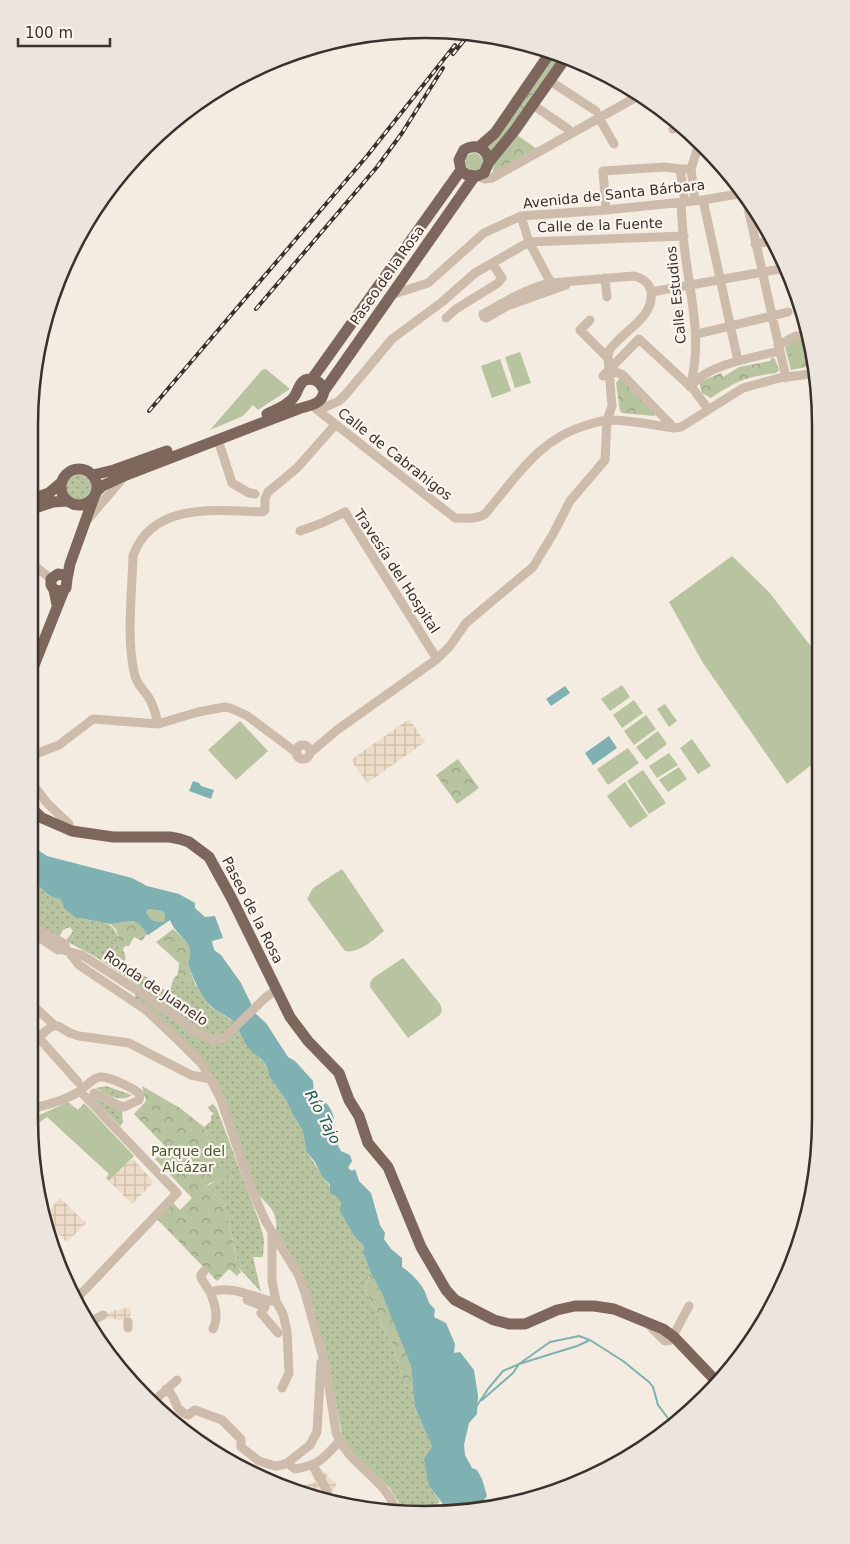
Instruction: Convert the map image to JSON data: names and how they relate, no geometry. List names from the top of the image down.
{
  "streets": {
    "main road": ["Paseo de la Rosa"],
    "street": [
      "Avenida de Santa Bárbara",
      "Calle de la Fuente",
      "Calle Estudios",
      "Calle de Cabrahigos",
      "Travesía del Hospital",
      "Ronda de Juanelo"
    ]
  },
  "crossings": [
    ["Avenida de Santa Bárbara", "Paseo de la Rosa"],
    ["Avenida de Santa Bárbara", "Calle Estudios"],
    ["Calle de la Fuente", "Paseo de la Rosa"],
    ["Calle de la Fuente", "Calle Estudios"],
    ["Calle de la Fuente", "Calle de Cabrahigos"],
    ["Paseo de la Rosa", "Calle de Cabrahigos"],
    ["Paseo de la Rosa", "Ronda de Juanelo"]
  ],
  "water": ["Río Tajo"],
  "parks": ["Parque del Alcázar"],
  "scale_bar": "100 m"
}
